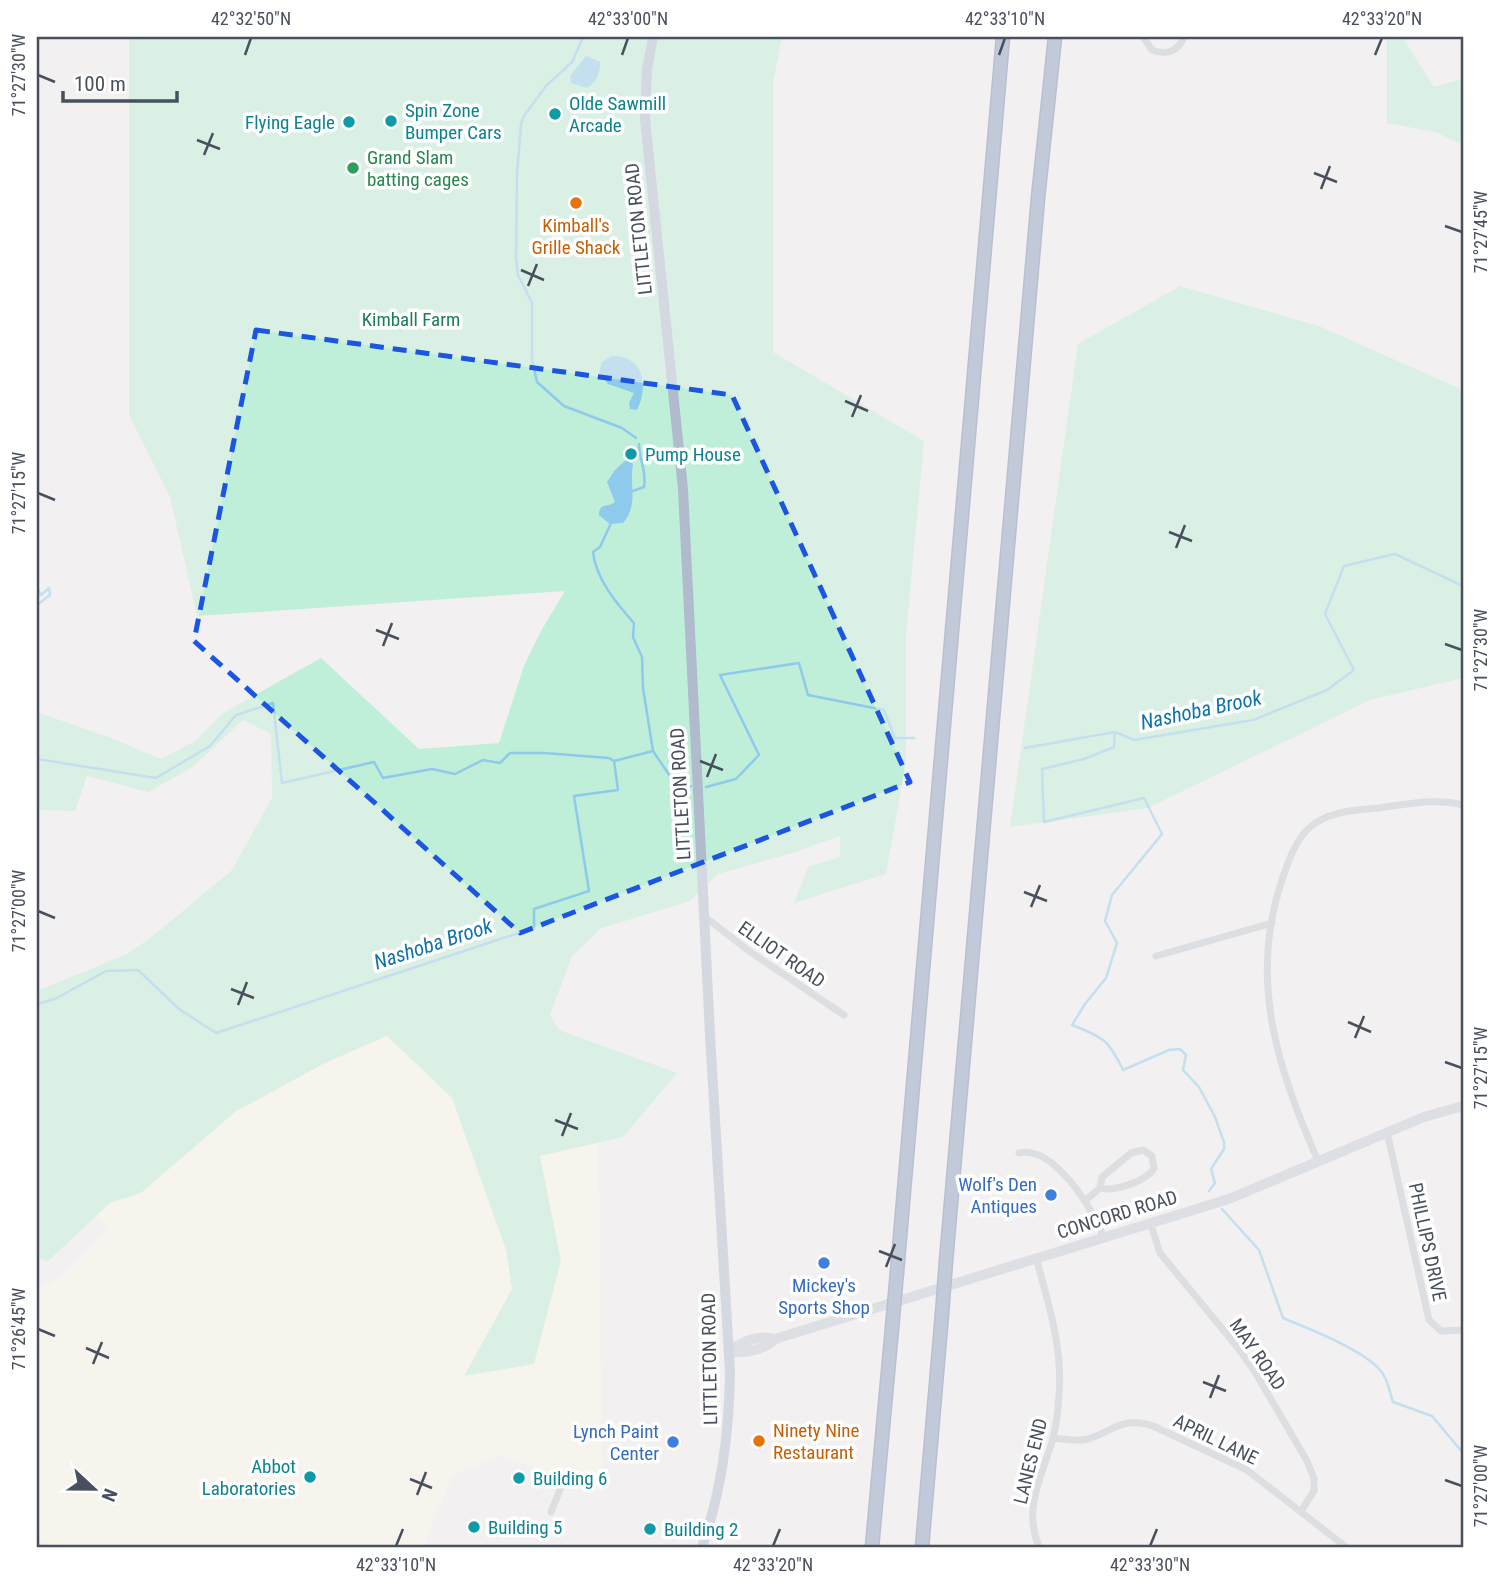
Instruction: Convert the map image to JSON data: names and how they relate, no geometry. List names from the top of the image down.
{
  "streets": {
    "main road": ["LITTLETON ROAD", "CONCORD ROAD"],
    "street": [
      "ELLIOT ROAD",
      "PHILLIPS DRIVE",
      "MAY ROAD",
      "APRIL LANE",
      "LANES END"
    ]
  },
  "crossings": [
    ["LITTLETON ROAD", "ELLIOT ROAD"],
    ["LITTLETON ROAD", "CONCORD ROAD"],
    ["CONCORD ROAD", "PHILLIPS DRIVE"],
    ["CONCORD ROAD", "MAY ROAD"],
    ["CONCORD ROAD", "LANES END"],
    ["MAY ROAD", "APRIL LANE"],
    ["APRIL LANE", "LANES END"]
  ],
  "water": ["Nashoba Brook"],
  "parks": ["Kimball Farm"],
  "places": [
    "Olde Sawmill Arcade",
    "Spin Zone Bumper Cars",
    "Flying Eagle",
    "Grand Slam batting cages",
    "Kimball's Grille Shack",
    "Pump House",
    "Wolf's Den Antiques",
    "Mickey's Sports Shop",
    "Ninety Nine Restaurant",
    "Lynch Paint Center",
    "Abbot Laboratories",
    "Building 6",
    "Building 5",
    "Building 2"
  ],
  "scale_bar": "100 m",
  "north": "right",
  "coordinates": [
    "42°32'50\"N",
    "42°33'00\"N",
    "42°33'10\"N",
    "42°33'20\"N",
    "71°27'30\"W",
    "71°27'45\"W",
    "71°27'15\"W",
    "71°27'00\"W",
    "71°26'45\"W",
    "42°33'30\"N"
  ]
}
